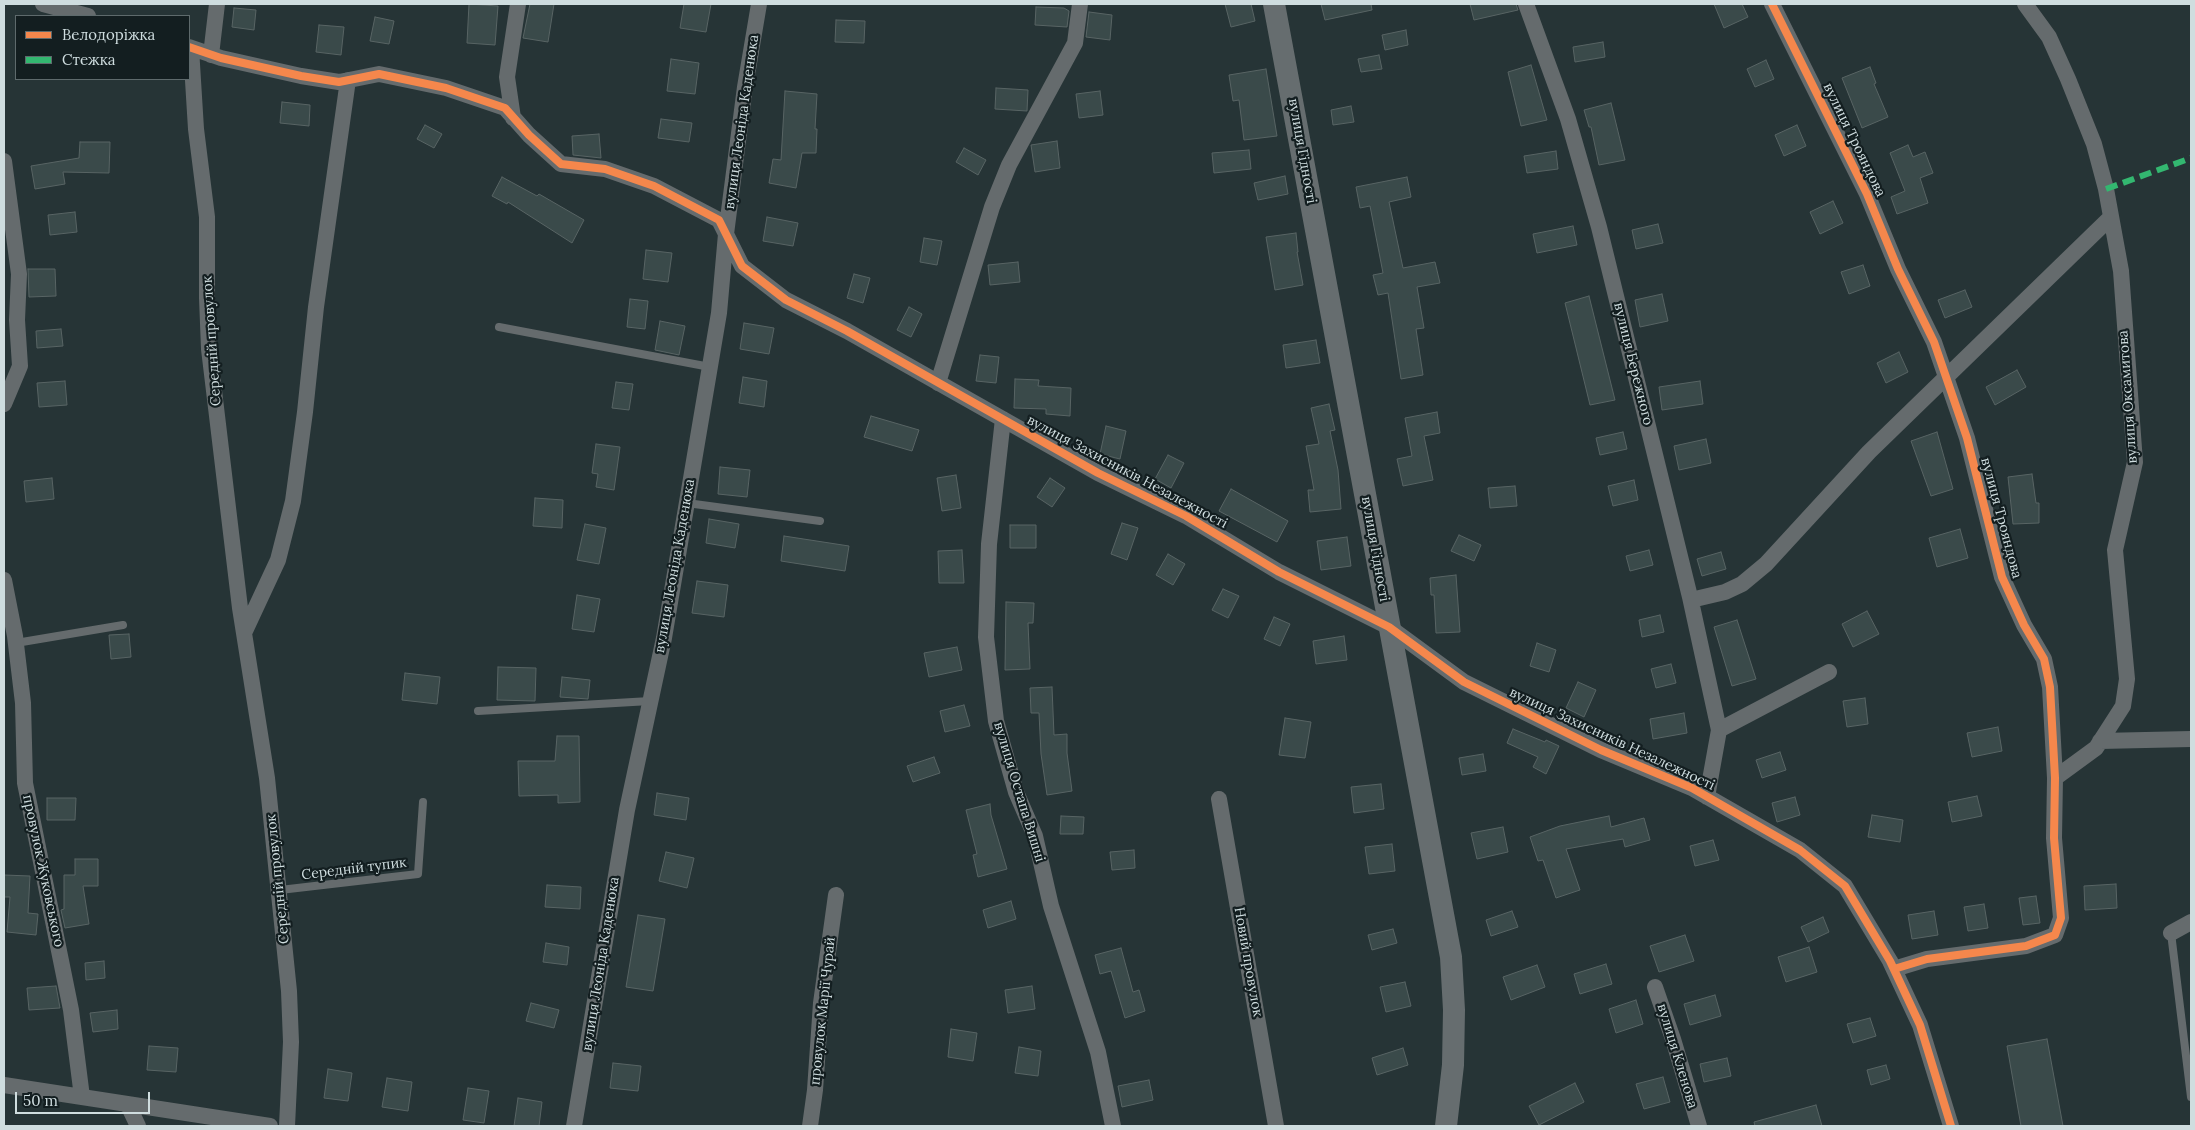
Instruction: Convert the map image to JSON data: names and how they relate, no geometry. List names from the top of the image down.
{
  "streets": {
    "street": [
      "вулиця Леоніда Каденюка",
      "вулиця Трояндова",
      "вулиця Гідності",
      "Середній провулок",
      "вулиця Бережного",
      "вулиця Оксамитова",
      "вулиця Захисників Незалежності",
      "вулиця Остапа Вишні",
      "провулок Жуковського",
      "Новий провулок",
      "провулок Марії Чурай",
      "вулиця Кленова"
    ],
    "lane": ["Середній тупик"]
  },
  "crossings": [
    ["вулиця Леоніда Каденюка", "вулиця Захисників Незалежності"],
    ["вулиця Трояндова", "вулиця Оксамитова"],
    ["вулиця Трояндова", "вулиця Захисників Незалежності"],
    ["вулиця Гідності", "вулиця Захисників Незалежності"],
    ["Середній провулок", "вулиця Захисників Незалежності"],
    ["Середній провулок", "Середній тупик"],
    ["вулиця Бережного", "вулиця Захисників Незалежності"],
    ["вулиця Захисників Незалежності", "вулиця Остапа Вишні"]
  ],
  "legend": ["Велодоріжка", "Стежка"],
  "scale_bar": "50 m"
}
